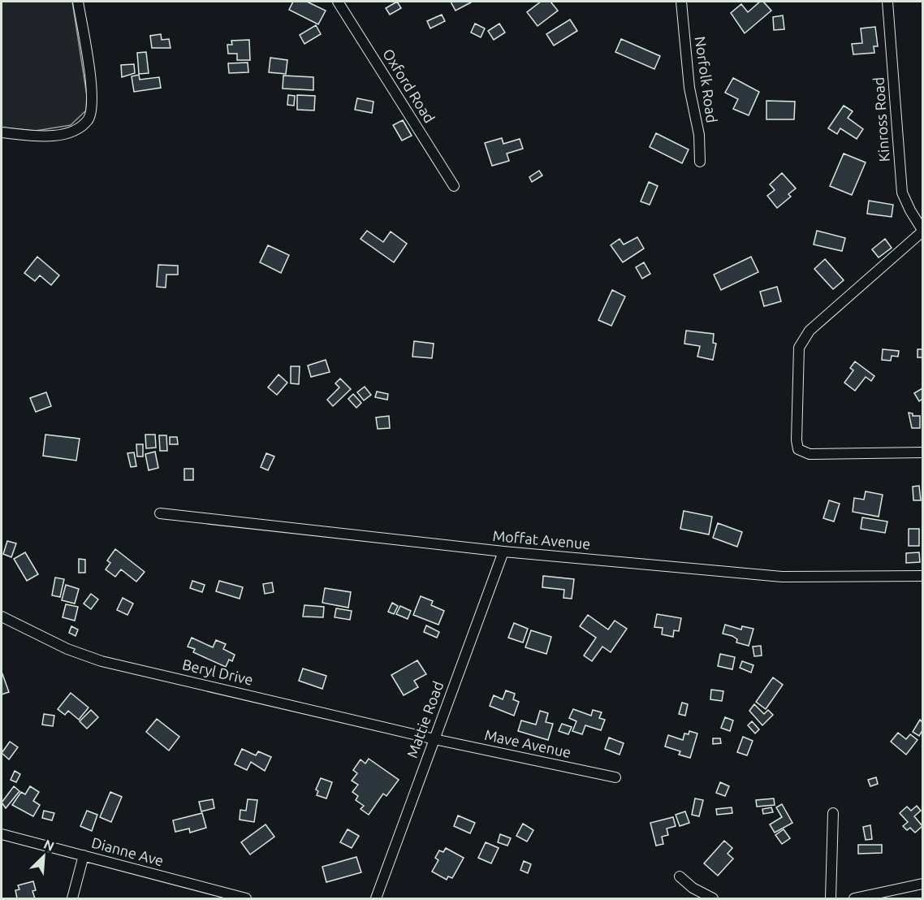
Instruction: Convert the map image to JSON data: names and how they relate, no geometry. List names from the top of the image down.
{
  "streets": {
    "street": [
      "Norfolk Road",
      "Oxford Road",
      "Kinross Road",
      "Moffat Avenue",
      "Beryl Drive",
      "Mattie Road",
      "Mave Avenue",
      "Dianne Ave"
    ]
  },
  "crossings": [
    ["Moffat Avenue", "Mattie Road"],
    ["Beryl Drive", "Mattie Road"],
    ["Beryl Drive", "Mave Avenue"],
    ["Mattie Road", "Mave Avenue"]
  ],
  "north": "top right"
}
